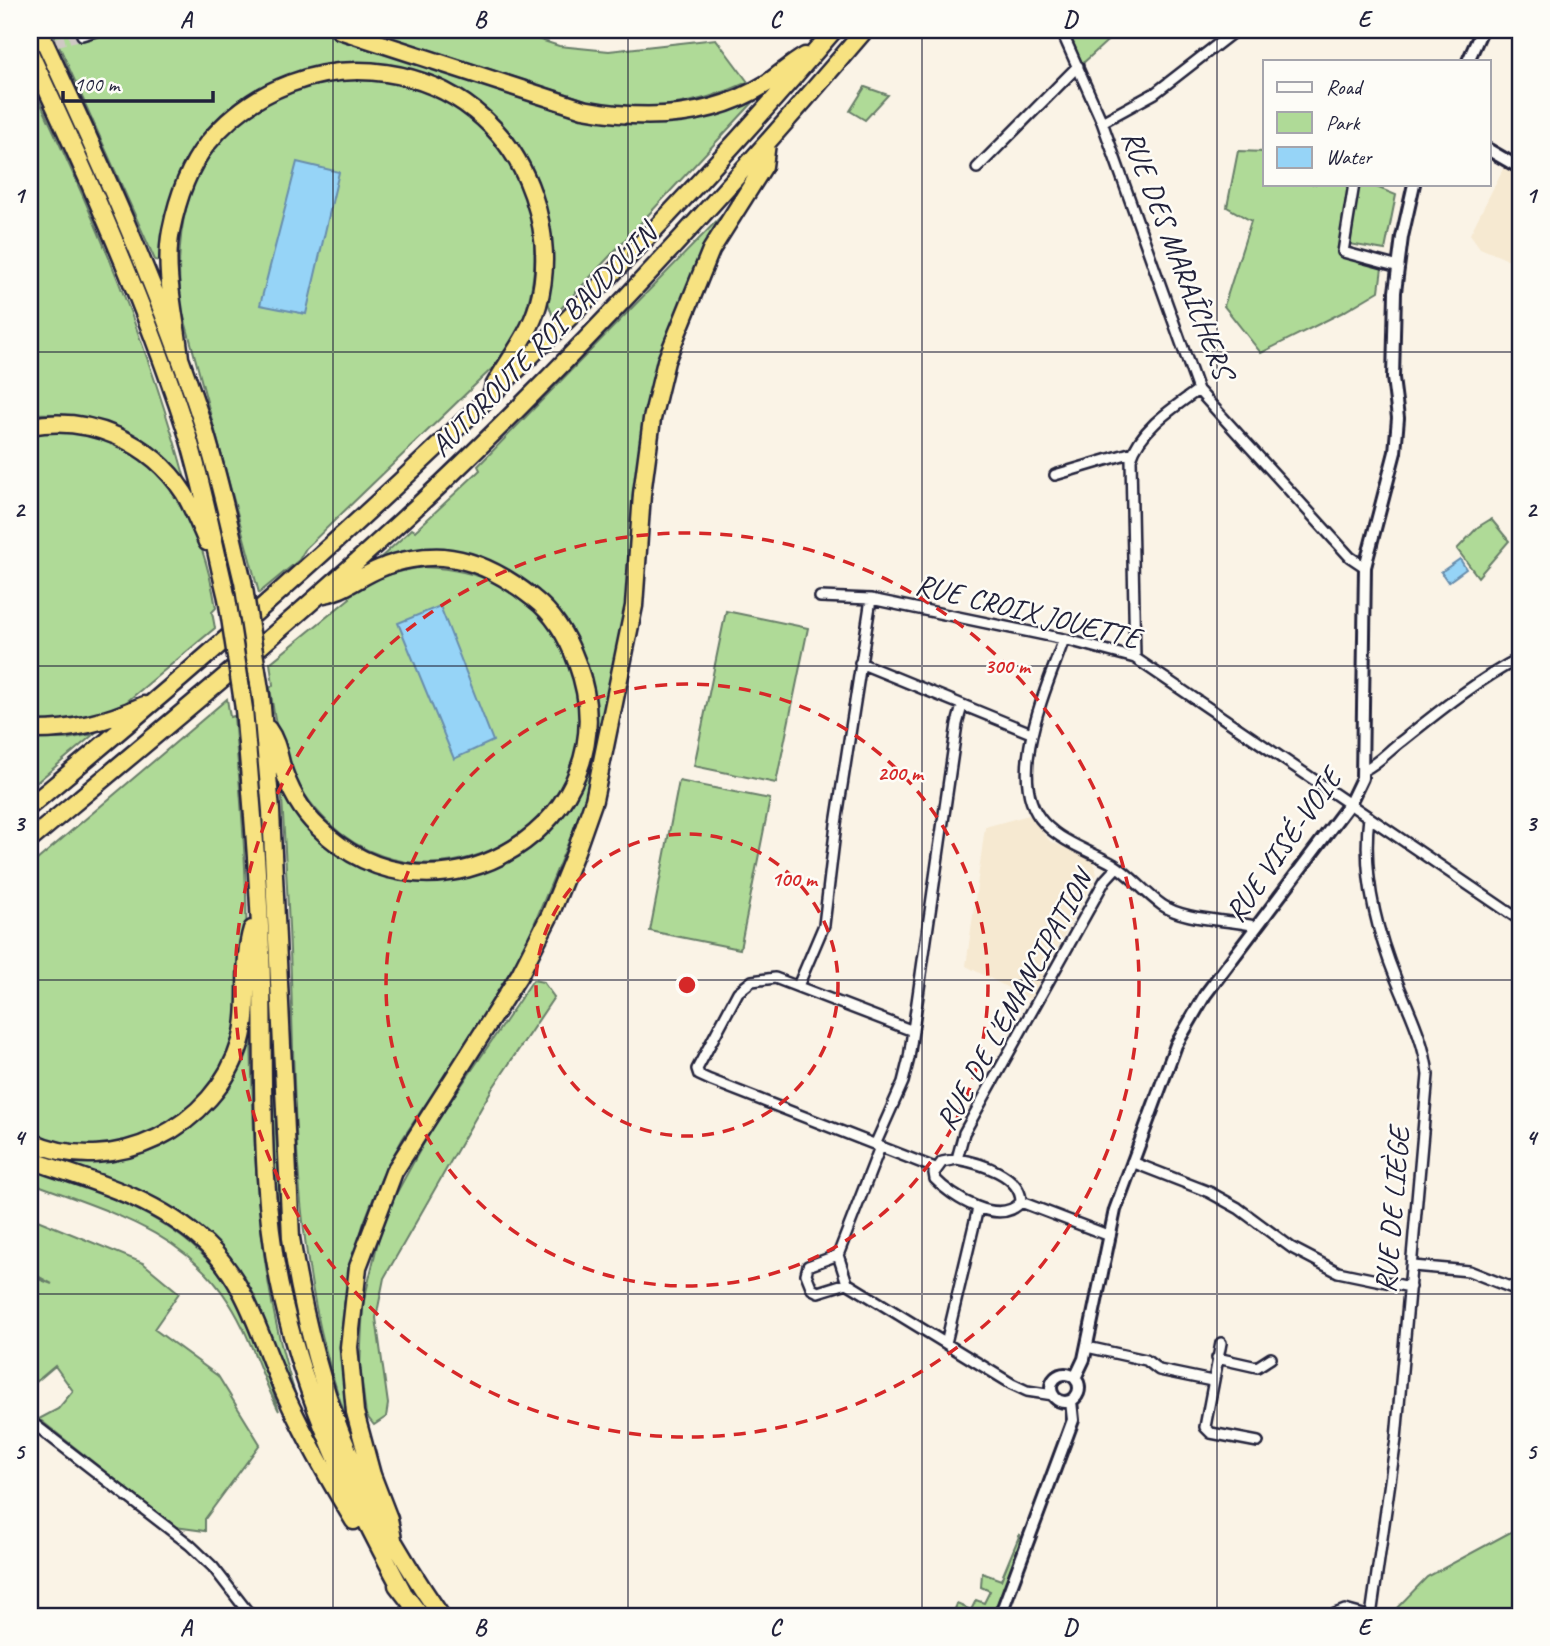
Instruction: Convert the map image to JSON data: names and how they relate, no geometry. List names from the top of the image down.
{
  "streets": {
    "highway": ["AUTOROUTE ROI BAUDOUIN"],
    "street": [
      "RUE DES MARAÎCHERS",
      "RUE CROIX JOUETTE",
      "RUE VISÉ-VOIE",
      "RUE DE L'EMANCIPATION",
      "RUE DE LIÈGE"
    ]
  },
  "crossings": [
    ["RUE DES MARAÎCHERS", "RUE VISÉ-VOIE"],
    ["RUE CROIX JOUETTE", "RUE VISÉ-VOIE"],
    ["RUE CROIX JOUETTE", "RUE DE LIÈGE"]
  ],
  "legend": ["Road", "Park", "Water"],
  "scale_bar": "100 m",
  "grid": {
    "columns": [
      "A",
      "B",
      "C",
      "D",
      "E"
    ],
    "rows": [
      "1",
      "2",
      "3",
      "4",
      "5"
    ]
  },
  "rings": ["300 m", "200 m", "100 m"]
}
